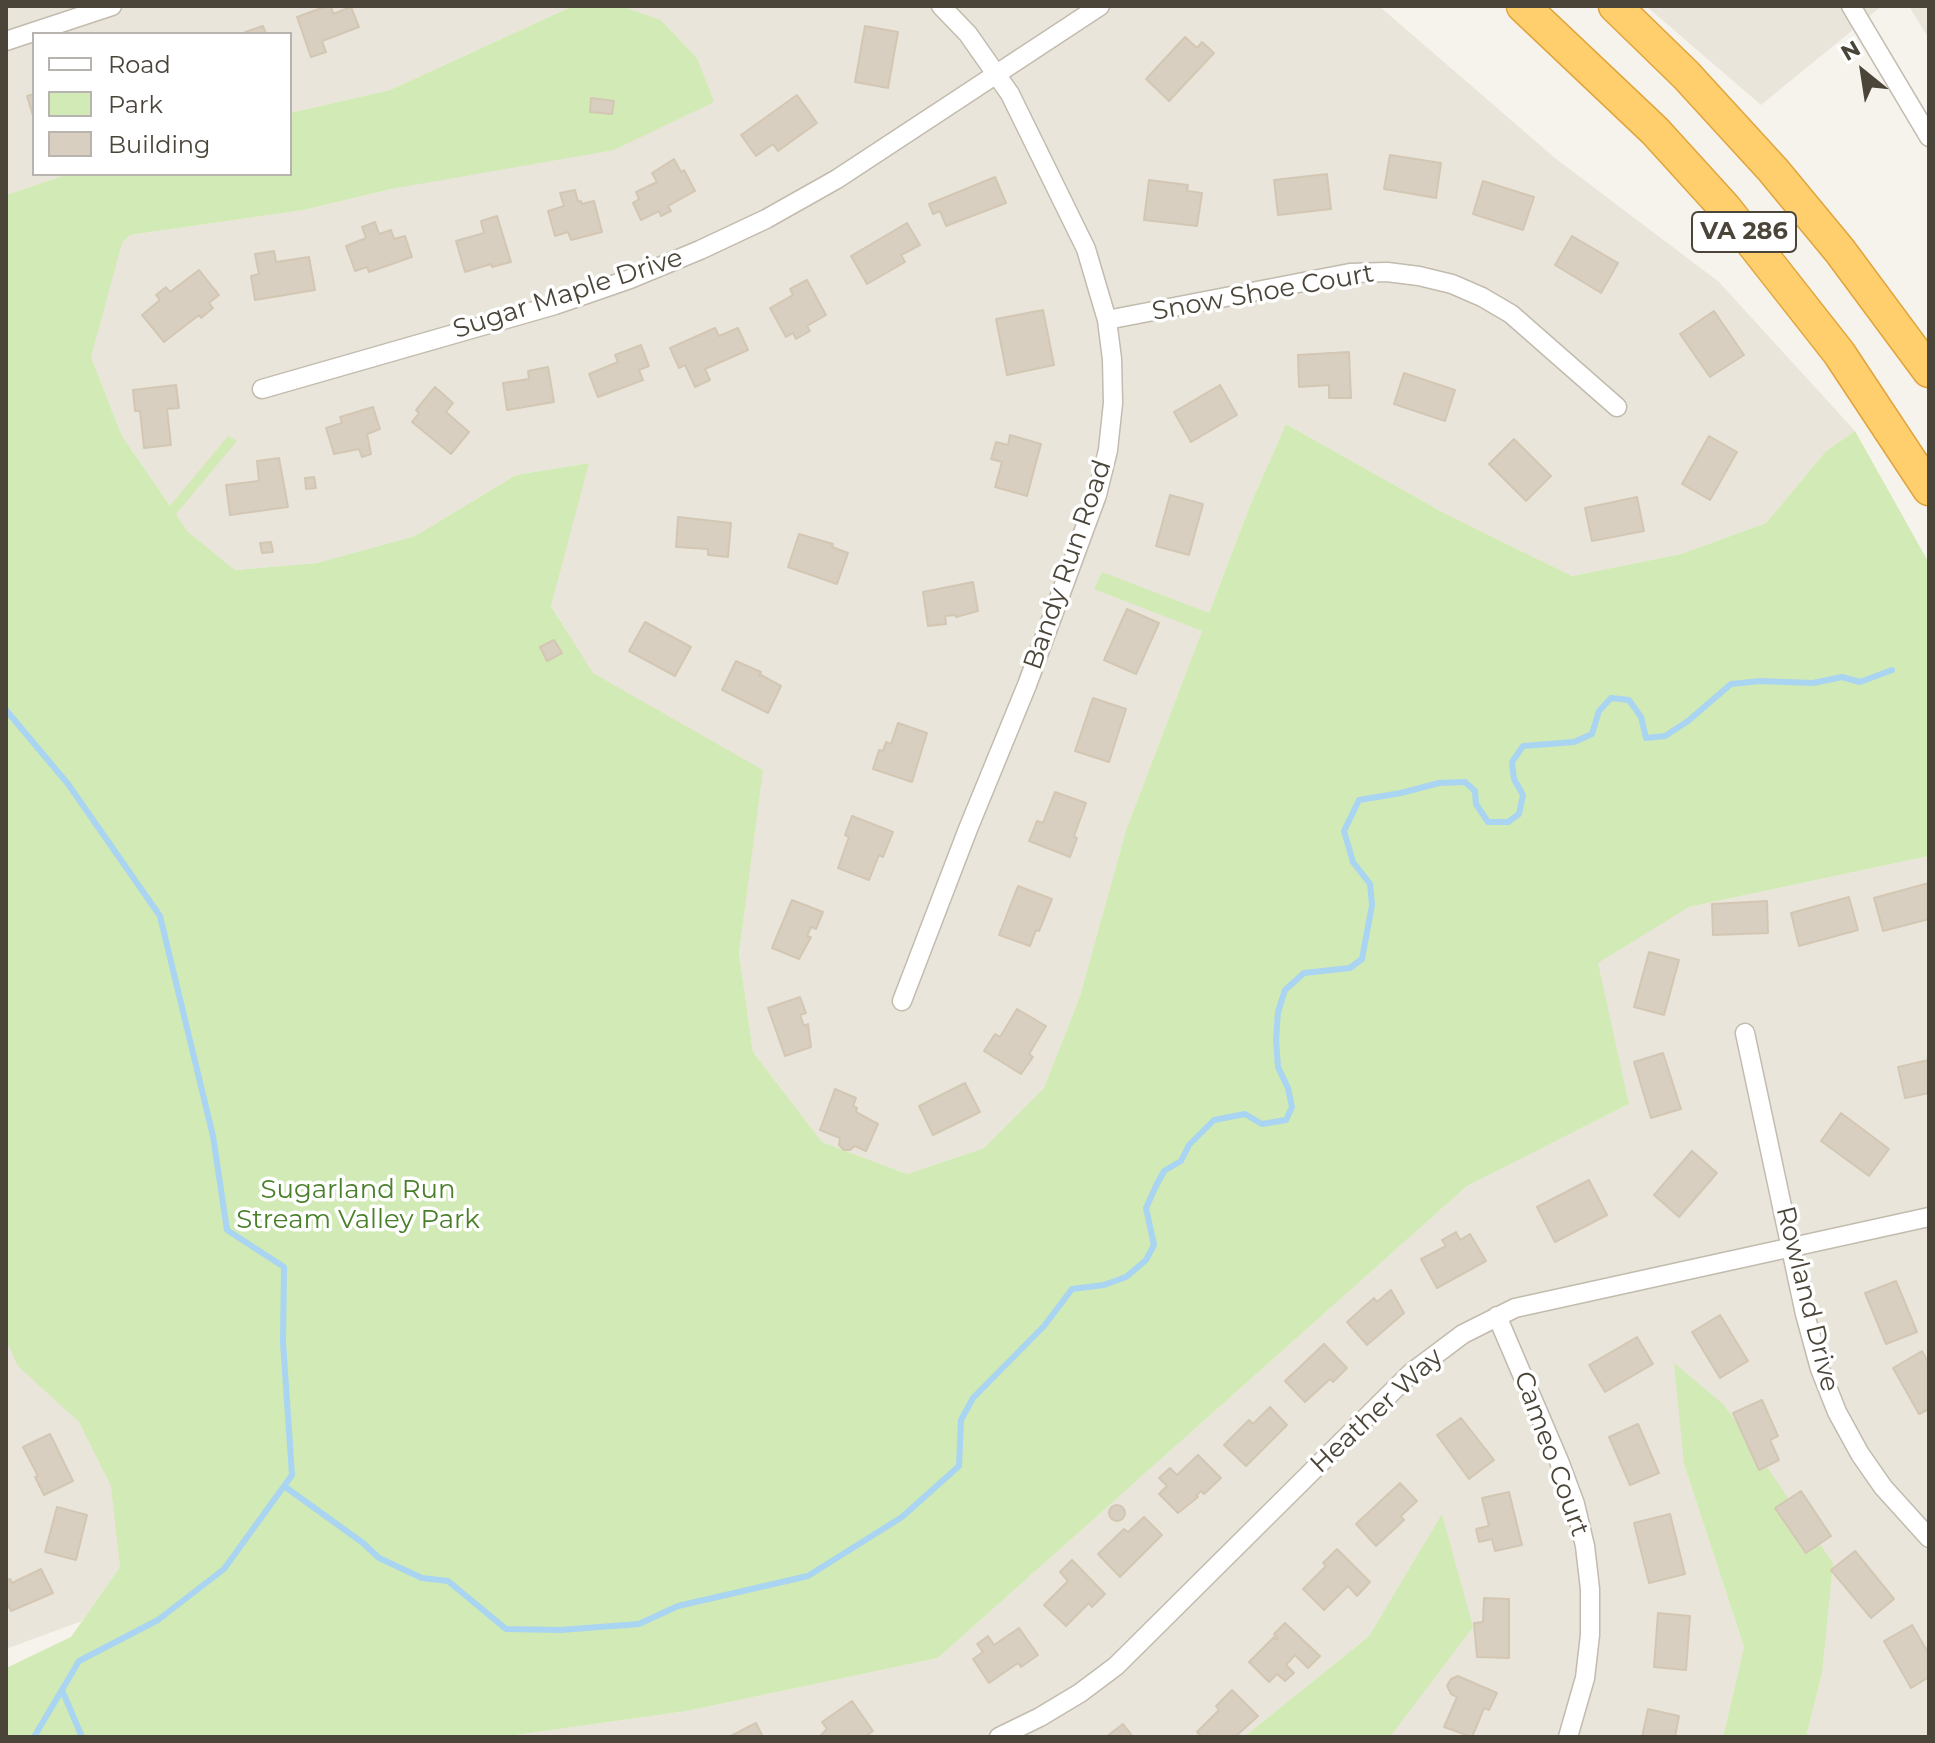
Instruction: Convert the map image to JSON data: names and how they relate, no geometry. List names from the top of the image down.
{
  "streets": {
    "highway": ["VA 286"],
    "street": [
      "Snow Shoe Court",
      "Sugar Maple Drive",
      "Bandy Run Road",
      "Rowland Drive",
      "Heather Way",
      "Cameo Court"
    ]
  },
  "crossings": [
    ["Snow Shoe Court", "Bandy Run Road"],
    ["Sugar Maple Drive", "Bandy Run Road"],
    ["Rowland Drive", "Heather Way"],
    ["Heather Way", "Cameo Court"]
  ],
  "parks": ["Sugarland Run Stream Valley Park"],
  "legend": ["Road", "Park", "Building"],
  "north": "top left"
}
